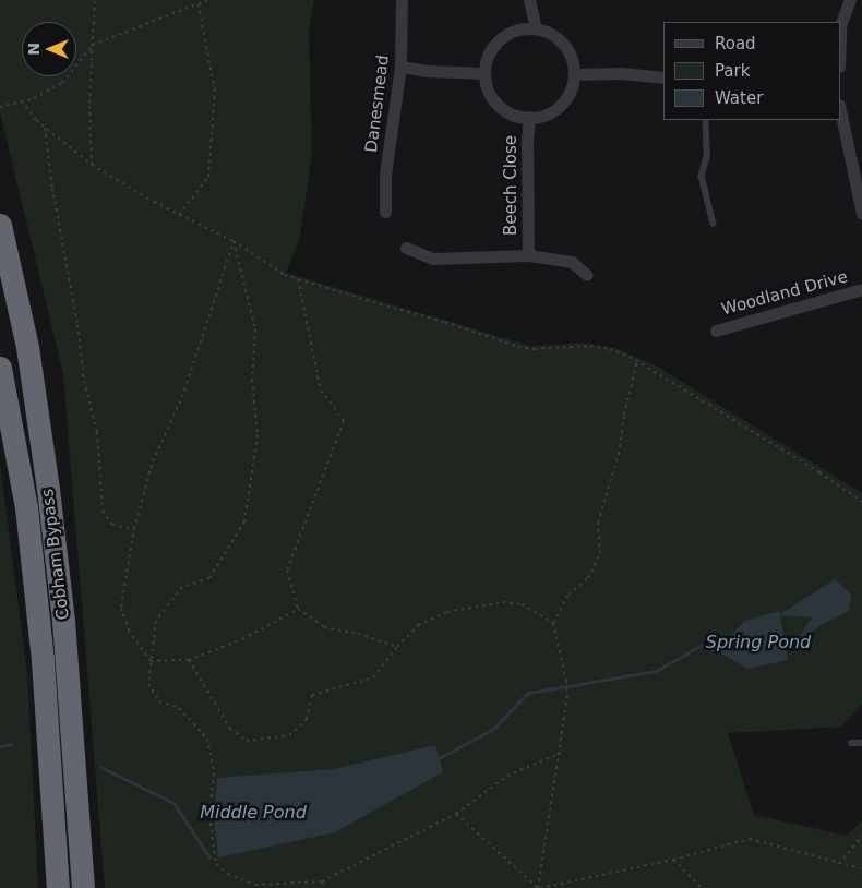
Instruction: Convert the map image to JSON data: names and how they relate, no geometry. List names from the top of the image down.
{
  "streets": {
    "highway": ["Cobham Bypass"],
    "street": ["Danesmead", "Beech Close", "Woodland Drive"]
  },
  "water": ["Spring Pond", "Middle Pond"],
  "legend": ["Road", "Park", "Water"],
  "north": "left"
}
